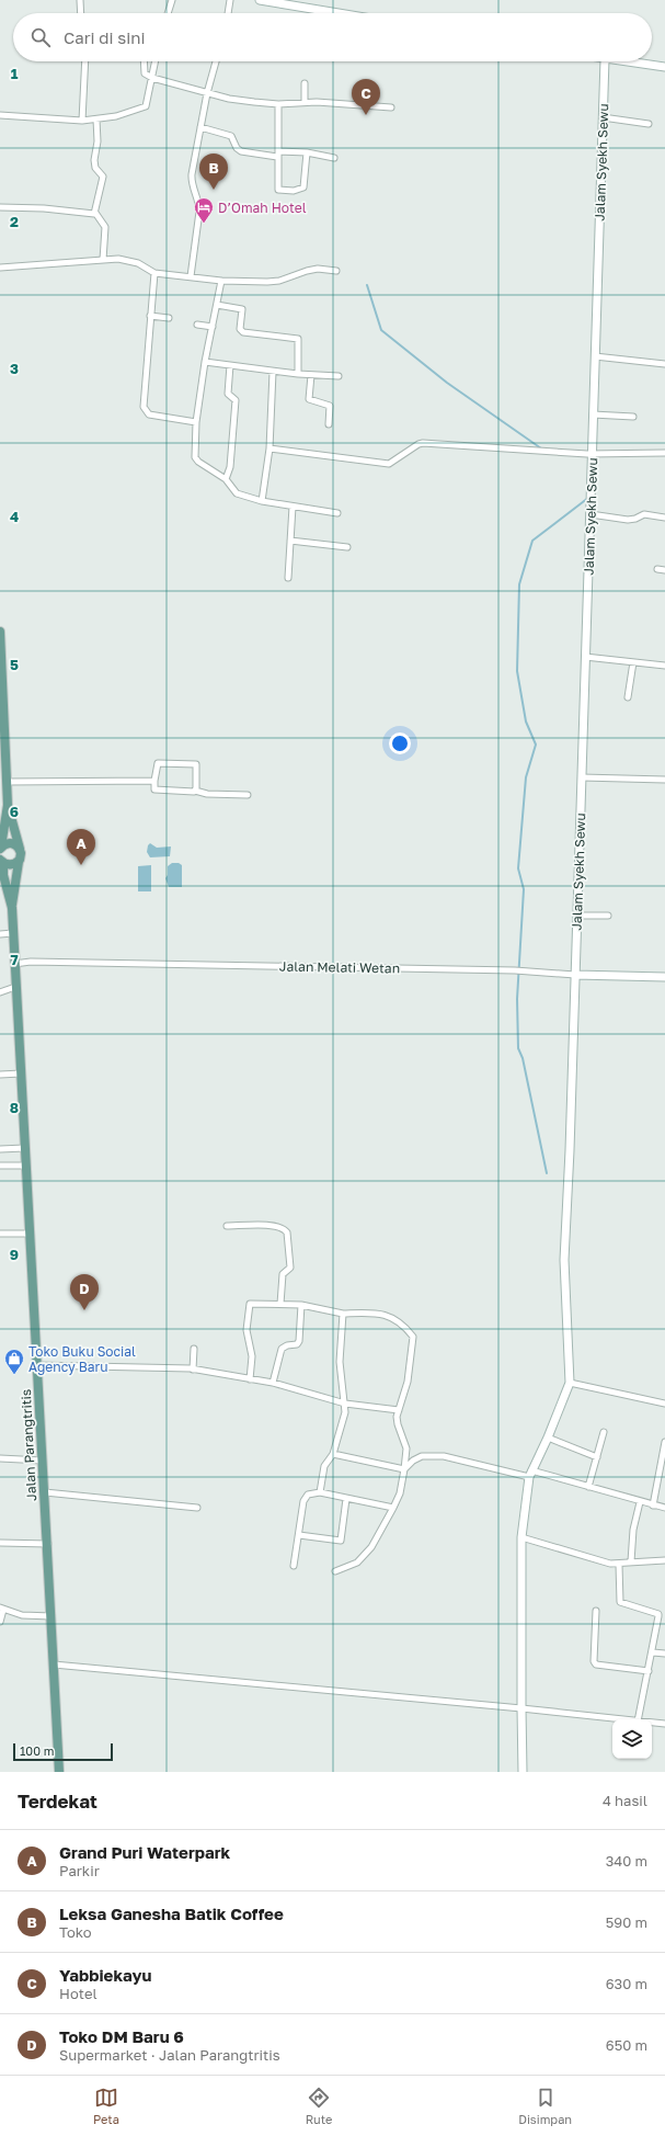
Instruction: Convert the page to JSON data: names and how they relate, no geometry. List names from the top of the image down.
{
  "streets": {
    "main road": ["Jalan Parangtritis"],
    "street": ["Jalam Syekh Sewu", "Jalan Melati Wetan"]
  },
  "crossings": [
    ["Jalam Syekh Sewu", "Jalan Melati Wetan"],
    ["Jalan Melati Wetan", "Jalan Parangtritis"]
  ],
  "places": {
    "hotel": ["D’Omah Hotel"],
    "shop": ["Toko Buku Social Agency Baru"]
  },
  "scale_bar": "100 m",
  "page": {
    "search": "Cari di sini",
    "pins": [
      "C",
      "B",
      "A",
      "D"
    ],
    "scale": "100 m",
    "heading": ["Terdekat", "4 hasil"],
    "list": [
      {
        "mark": "A",
        "name": "Grand Puri Waterpark",
        "note": "Parkir",
        "value": "340 m"
      },
      {
        "mark": "B",
        "name": "Leksa Ganesha Batik Coffee",
        "note": "Toko",
        "value": "590 m"
      },
      {
        "mark": "C",
        "name": "Yabbiekayu",
        "note": "Hotel",
        "value": "630 m"
      },
      {
        "mark": "D",
        "name": "Toko DM Baru 6",
        "note": "Supermarket · Jalan Parangtritis",
        "value": "650 m"
      }
    ],
    "nav": ["Peta", "Rute", "Disimpan"]
  },
  "grid": {
    "rows": [
      "1",
      "2",
      "3",
      "4",
      "5",
      "6",
      "7",
      "8",
      "9"
    ]
  }
}
